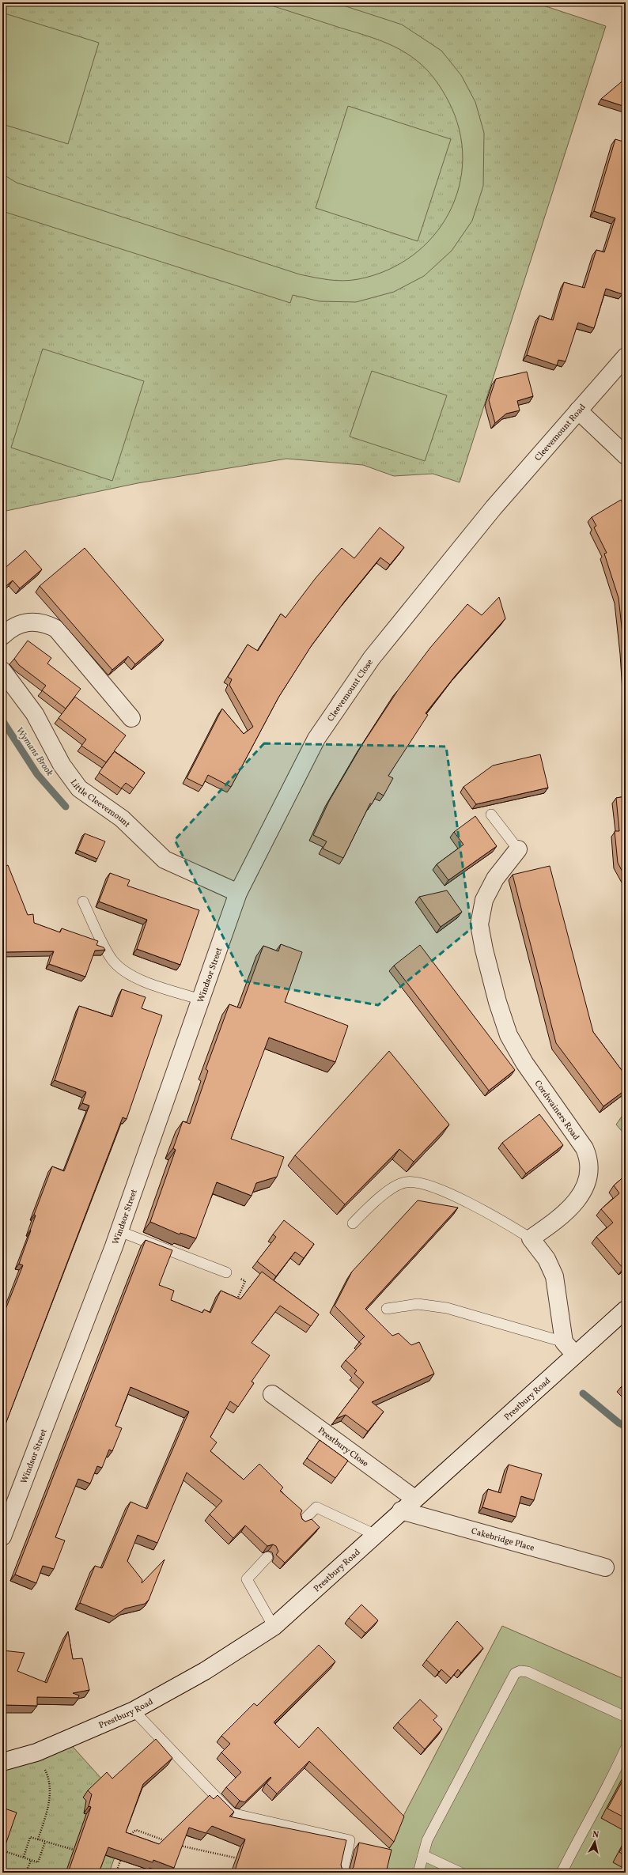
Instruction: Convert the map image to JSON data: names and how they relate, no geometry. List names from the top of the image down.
{
  "streets": {
    "street": [
      "Cleevemount Road",
      "Cleevemount Close",
      "Little Cleevemount",
      "Windsor Street",
      "Cordwainers Road",
      "Prestbury Road",
      "Prestbury Close",
      "Cakebridge Place"
    ]
  },
  "crossings": [
    ["Cleevemount Road", "Cleevemount Close"],
    ["Cleevemount Close", "Little Cleevemount"],
    ["Cleevemount Close", "Windsor Street"],
    ["Little Cleevemount", "Windsor Street"],
    ["Prestbury Road", "Prestbury Close"],
    ["Prestbury Road", "Cakebridge Place"]
  ],
  "water": ["Wymans Brook"],
  "north": "top"
}
